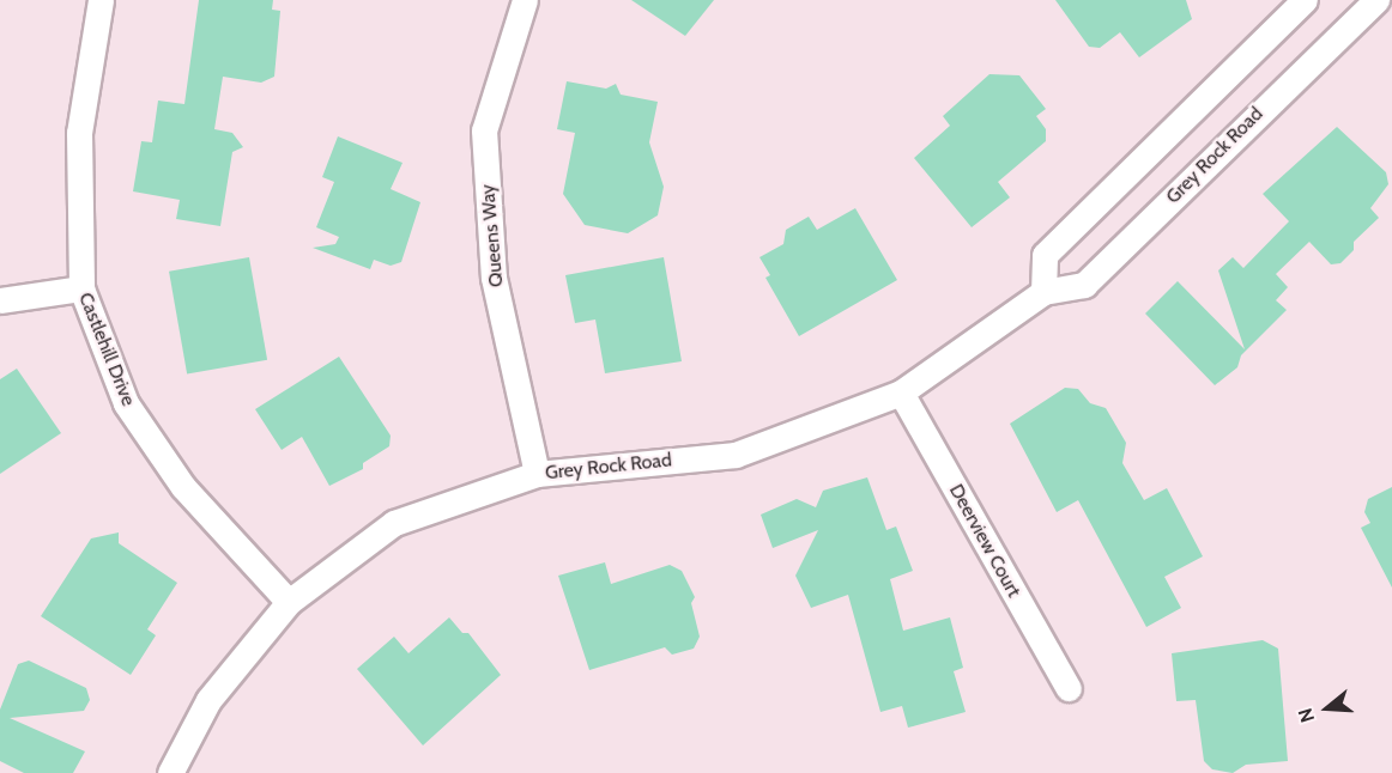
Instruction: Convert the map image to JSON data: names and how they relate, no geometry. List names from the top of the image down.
{
  "streets": {
    "street": [
      "Grey Rock Road",
      "Queens Way",
      "Castlehill Drive",
      "Deerview Court"
    ]
  },
  "crossings": [
    ["Grey Rock Road", "Queens Way"],
    ["Grey Rock Road", "Castlehill Drive"],
    ["Grey Rock Road", "Deerview Court"]
  ],
  "north": "left"
}
